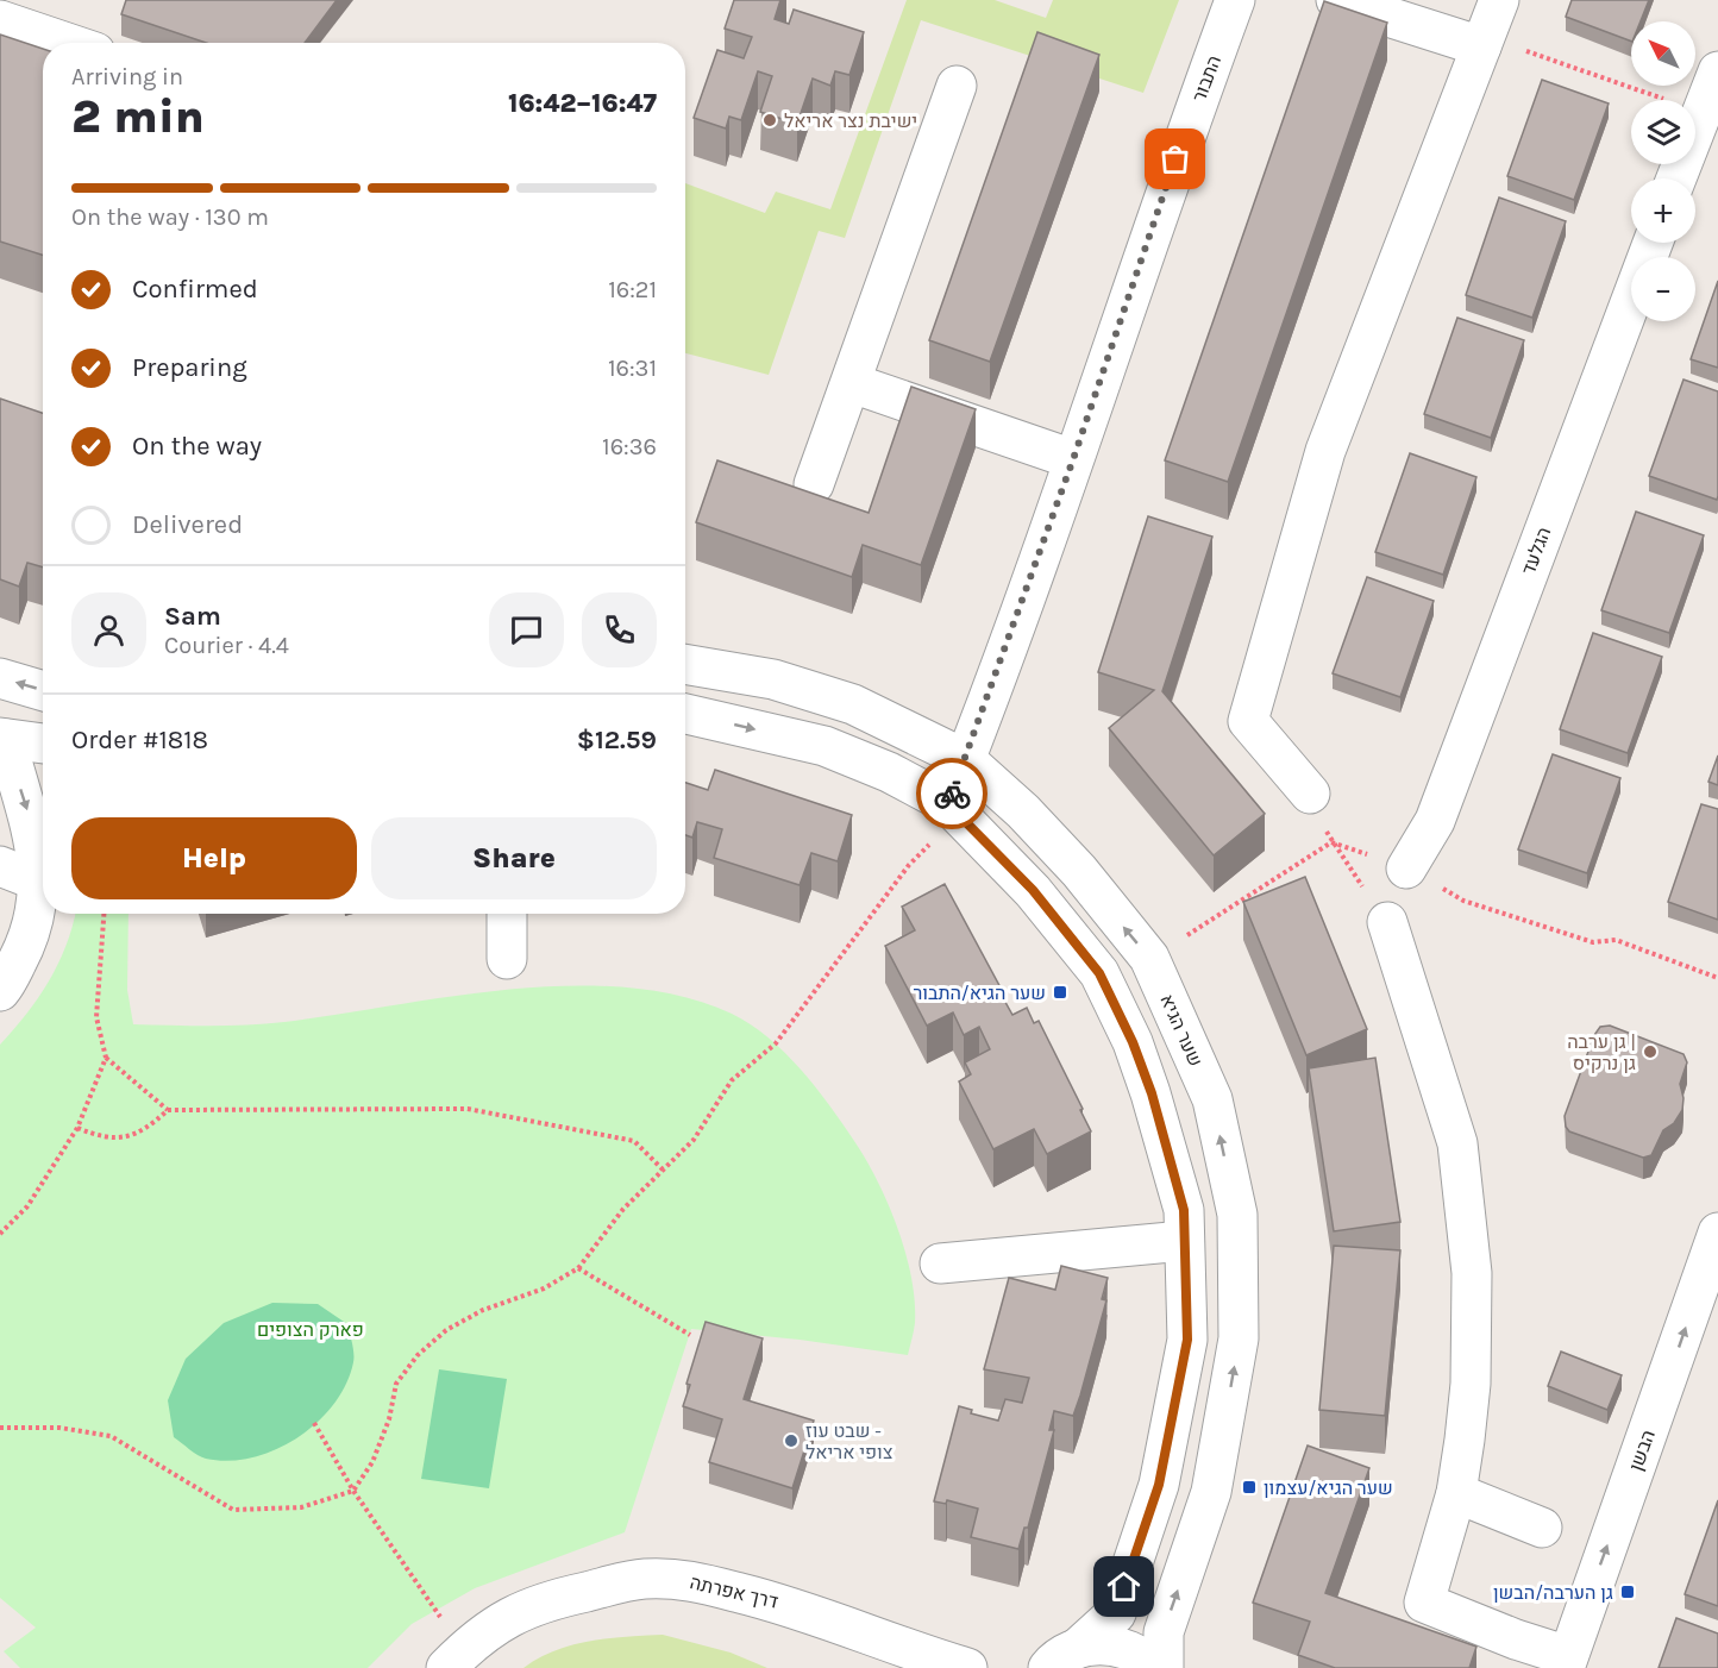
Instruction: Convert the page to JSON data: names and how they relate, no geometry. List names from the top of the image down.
{
  "streets": {
    "street": [
      "התבור",
      "הגלעד",
      "שער הגיא",
      "הבשן",
      "דרך אפרתה"
    ]
  },
  "crossings": [
    ["התבור", "שער הגיא"]
  ],
  "one_way": ["הבשן"],
  "parks": ["פארק הצופים"],
  "places": {
    "other": ["ישיבת נצר אריאל", "גן ערבה | גן נרקיס", "שבט עוז - צופי אריאל"],
    "transit": ["שער הגיא/התבור", "שער הגיא/עצמון", "גן הערבה/הבשן"]
  },
  "north": "top left",
  "page": {
    "map_buttons": ["+", "−"],
    "heading": ["2 min", "Arriving in", "16:42–16:47"],
    "panel": [
      "Sam",
      "Courier · 4.4",
      "Order #1818",
      "$12.59"
    ],
    "bar": "On the way · 130 m",
    "list": [
      ["Confirmed", "16:21"],
      ["Preparing", "16:31"],
      ["On the way", "16:36"],
      "Delivered"
    ],
    "buttons": ["Help", "Share"]
  }
}
